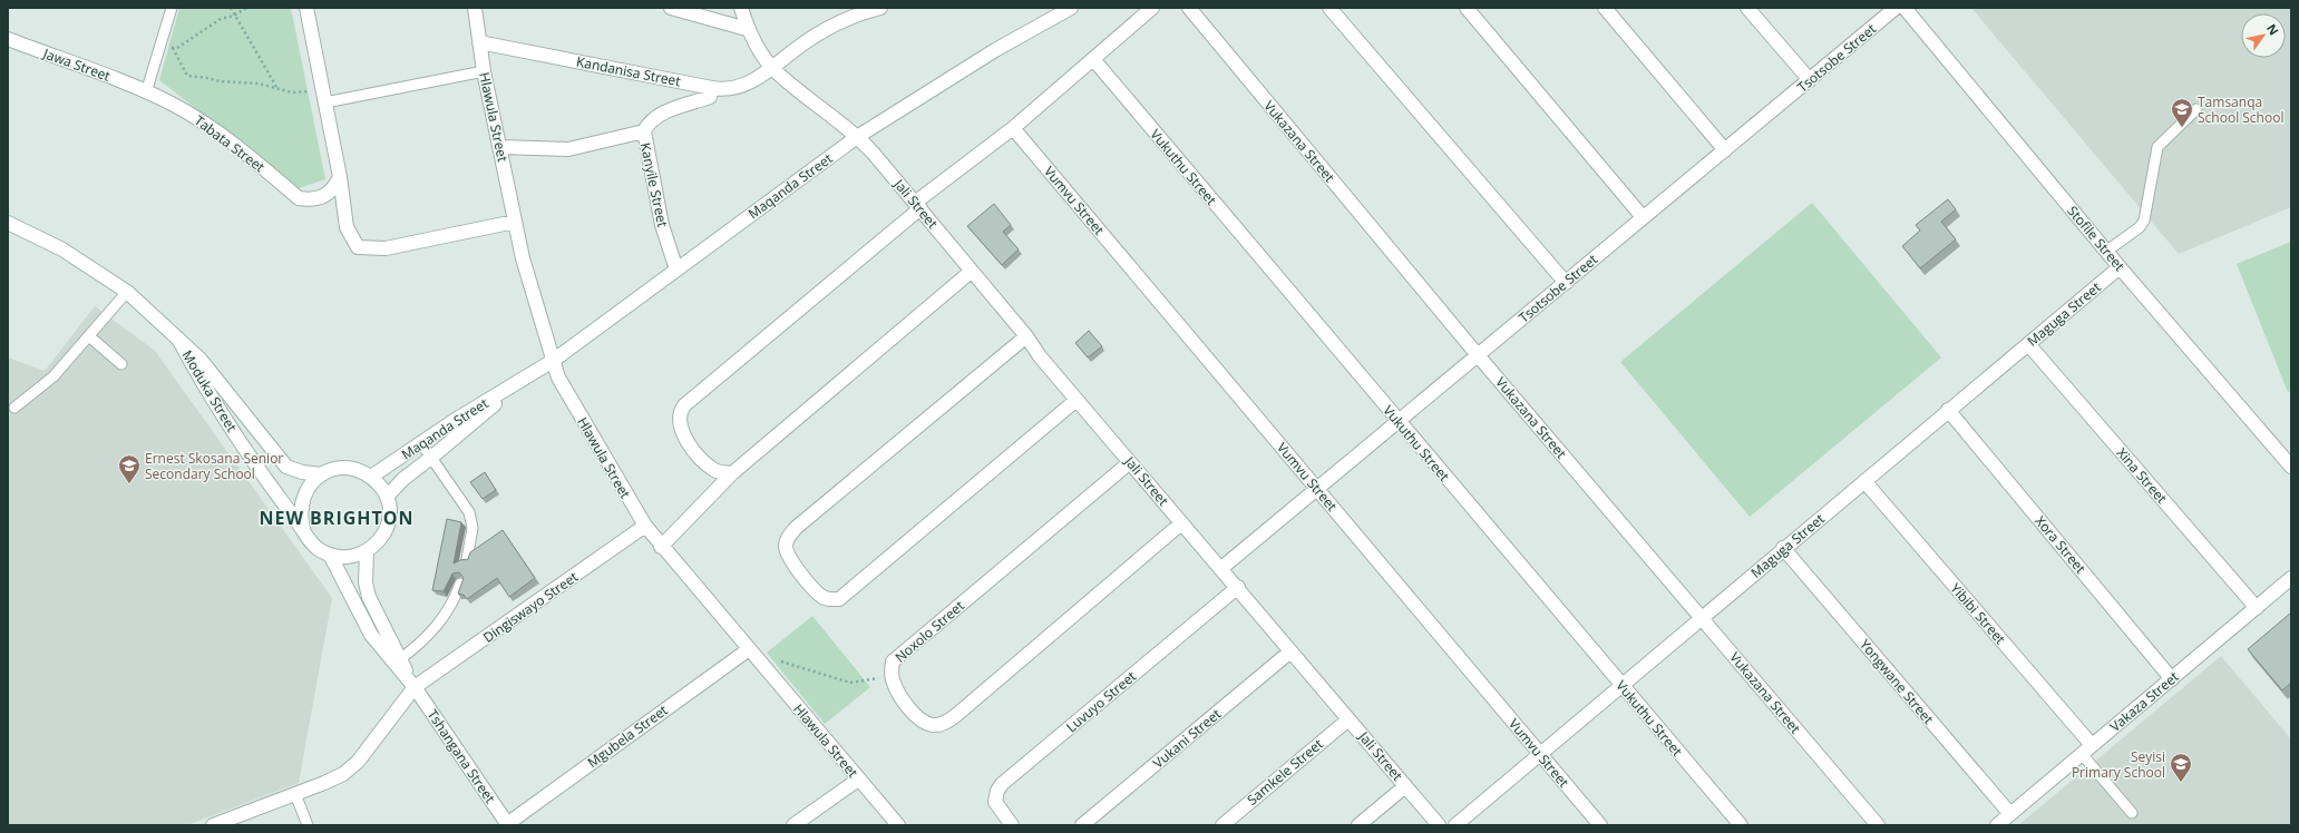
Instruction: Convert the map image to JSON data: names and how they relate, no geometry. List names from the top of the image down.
{
  "streets": {
    "street": [
      "Tsotsobe Street",
      "Jawa Street",
      "Kandanisa Street",
      "Hlawula Street",
      "Vukazana Street",
      "Tabata Street",
      "Vukuthu Street",
      "Kanyile Street",
      "Maqanda Street",
      "Vumvu Street",
      "Jali Street",
      "Stofile Street",
      "Maguga Street",
      "Moduka Street",
      "Xina Street",
      "Xora Street",
      "Dingiswayo Street",
      "Yibibi Street",
      "Noxolo Street",
      "Yongwane Street",
      "Luvuyo Street",
      "Vakaza Street",
      "Mgubela Street",
      "Vukani Street",
      "Tshangana Street",
      "Samkele Street"
    ]
  },
  "crossings": [
    ["Tsotsobe Street", "Vukazana Street"],
    ["Tsotsobe Street", "Vukuthu Street"],
    ["Tsotsobe Street", "Vumvu Street"],
    ["Tsotsobe Street", "Jali Street"],
    ["Jawa Street", "Tabata Street"],
    ["Kandanisa Street", "Hlawula Street"],
    ["Kandanisa Street", "Kanyile Street"],
    ["Kandanisa Street", "Jali Street"],
    ["Hlawula Street", "Maqanda Street"],
    ["Hlawula Street", "Dingiswayo Street"],
    ["Hlawula Street", "Mgubela Street"],
    ["Vukazana Street", "Maguga Street"],
    ["Vukuthu Street", "Maguga Street"],
    ["Kanyile Street", "Maqanda Street"],
    ["Maqanda Street", "Jali Street"],
    ["Maqanda Street", "Moduka Street"],
    ["Maqanda Street", "Tshangana Street"],
    ["Vumvu Street", "Maguga Street"],
    ["Jali Street", "Noxolo Street"],
    ["Jali Street", "Luvuyo Street"],
    ["Jali Street", "Vukani Street"],
    ["Jali Street", "Samkele Street"],
    ["Stofile Street", "Maguga Street"],
    ["Maguga Street", "Xina Street"],
    ["Maguga Street", "Xora Street"],
    ["Maguga Street", "Yibibi Street"],
    ["Maguga Street", "Yongwane Street"],
    ["Moduka Street", "Tshangana Street"],
    ["Xina Street", "Vakaza Street"],
    ["Xora Street", "Vakaza Street"],
    ["Dingiswayo Street", "Tshangana Street"],
    ["Yibibi Street", "Vakaza Street"],
    ["Yongwane Street", "Vakaza Street"],
    ["Mgubela Street", "Tshangana Street"]
  ],
  "districts": ["NEW BRIGHTON"],
  "places": {
    "school or university": ["Tamsanqa School School", "Ernest Skosana Senior Secondary School", "Seyisi Primary School"]
  },
  "north": "top right"
}
